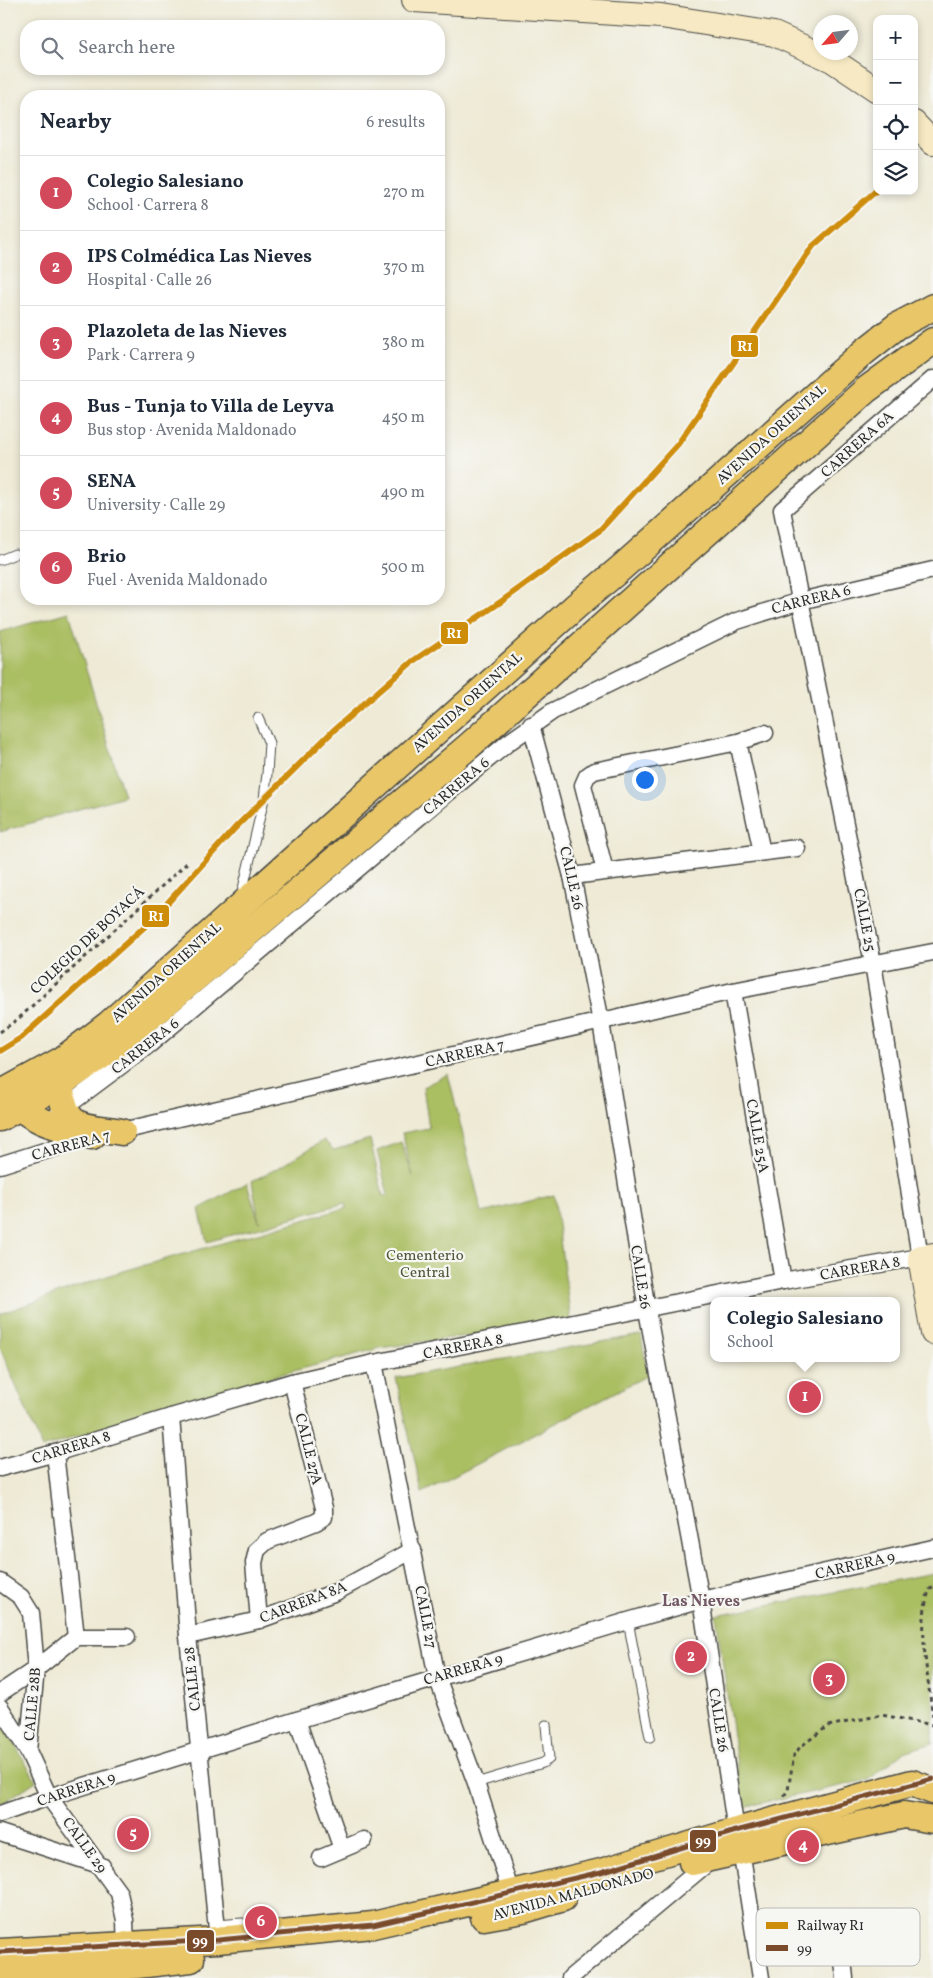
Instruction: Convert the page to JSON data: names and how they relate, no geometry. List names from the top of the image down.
{
  "streets": {
    "main road": ["AVENIDA ORIENTAL", "CALLE 25", "AVENIDA MALDONADO"],
    "street": [
      "CARRERA 6A",
      "CARRERA 6",
      "CALLE 26",
      "CARRERA 7",
      "CALLE 25A",
      "CARRERA 8",
      "CALLE 27A",
      "CARRERA 9",
      "CARRERA 8A",
      "CALLE 27",
      "CALLE 28",
      "CALLE 28B",
      "CALLE 29"
    ],
    "path": ["COLEGIO DE BOYACÁ"]
  },
  "crossings": [
    ["AVENIDA ORIENTAL", "CARRERA 6"],
    ["CARRERA 6A", "CALLE 25"],
    ["CARRERA 6", "CALLE 26"],
    ["CARRERA 6", "CALLE 25"],
    ["CALLE 26", "CARRERA 7"],
    ["CALLE 26", "CARRERA 8"],
    ["CALLE 26", "CARRERA 9"],
    ["CALLE 26", "AVENIDA MALDONADO"],
    ["CALLE 25", "CARRERA 7"],
    ["CALLE 25", "CARRERA 8"],
    ["CARRERA 7", "CALLE 25A"],
    ["CALLE 25A", "CARRERA 8"],
    ["CARRERA 8", "CALLE 27A"],
    ["CARRERA 8", "CALLE 27"],
    ["CARRERA 8", "CALLE 28"],
    ["CALLE 27A", "CARRERA 8A"],
    ["CARRERA 9", "CALLE 27"],
    ["CARRERA 9", "CALLE 28"],
    ["CARRERA 9", "CALLE 29"],
    ["CARRERA 8A", "CALLE 27"],
    ["CARRERA 8A", "CALLE 28"],
    ["CALLE 27", "AVENIDA MALDONADO"],
    ["CALLE 28", "AVENIDA MALDONADO"],
    ["CALLE 28B", "CALLE 29"],
    ["CALLE 29", "AVENIDA MALDONADO"]
  ],
  "districts": ["Las Nieves"],
  "parks": ["Cementerio Central"],
  "lines": ["rail line R1", "transit line 99"],
  "legend": ["Railway R1", "99"],
  "north": "bottom left",
  "page": {
    "map_buttons": ["+", "−"],
    "search": "Search here",
    "heading": ["Nearby", "6 results"],
    "list": [
      {
        "mark": "1",
        "name": "Colegio Salesiano",
        "note": "School · Carrera 8",
        "value": "270 m"
      },
      {
        "mark": "2",
        "name": "IPS Colmédica Las Nieves",
        "note": "Hospital · Calle 26",
        "value": "370 m"
      },
      {
        "mark": "3",
        "name": "Plazoleta de las Nieves",
        "note": "Park · Carrera 9",
        "value": "380 m"
      },
      {
        "mark": "4",
        "name": "Bus - Tunja to Villa de Leyva",
        "note": "Bus stop · Avenida Maldonado",
        "value": "450 m"
      },
      {
        "mark": "5",
        "name": "SENA",
        "note": "University · Calle 29",
        "value": "490 m"
      },
      {
        "mark": "6",
        "name": "Brio",
        "note": "Fuel · Avenida Maldonado",
        "value": "500 m"
      }
    ],
    "popup": ["Colegio Salesiano", "School"],
    "pins": [
      "1",
      "2",
      "3",
      "5",
      "4",
      "6"
    ]
  }
}
